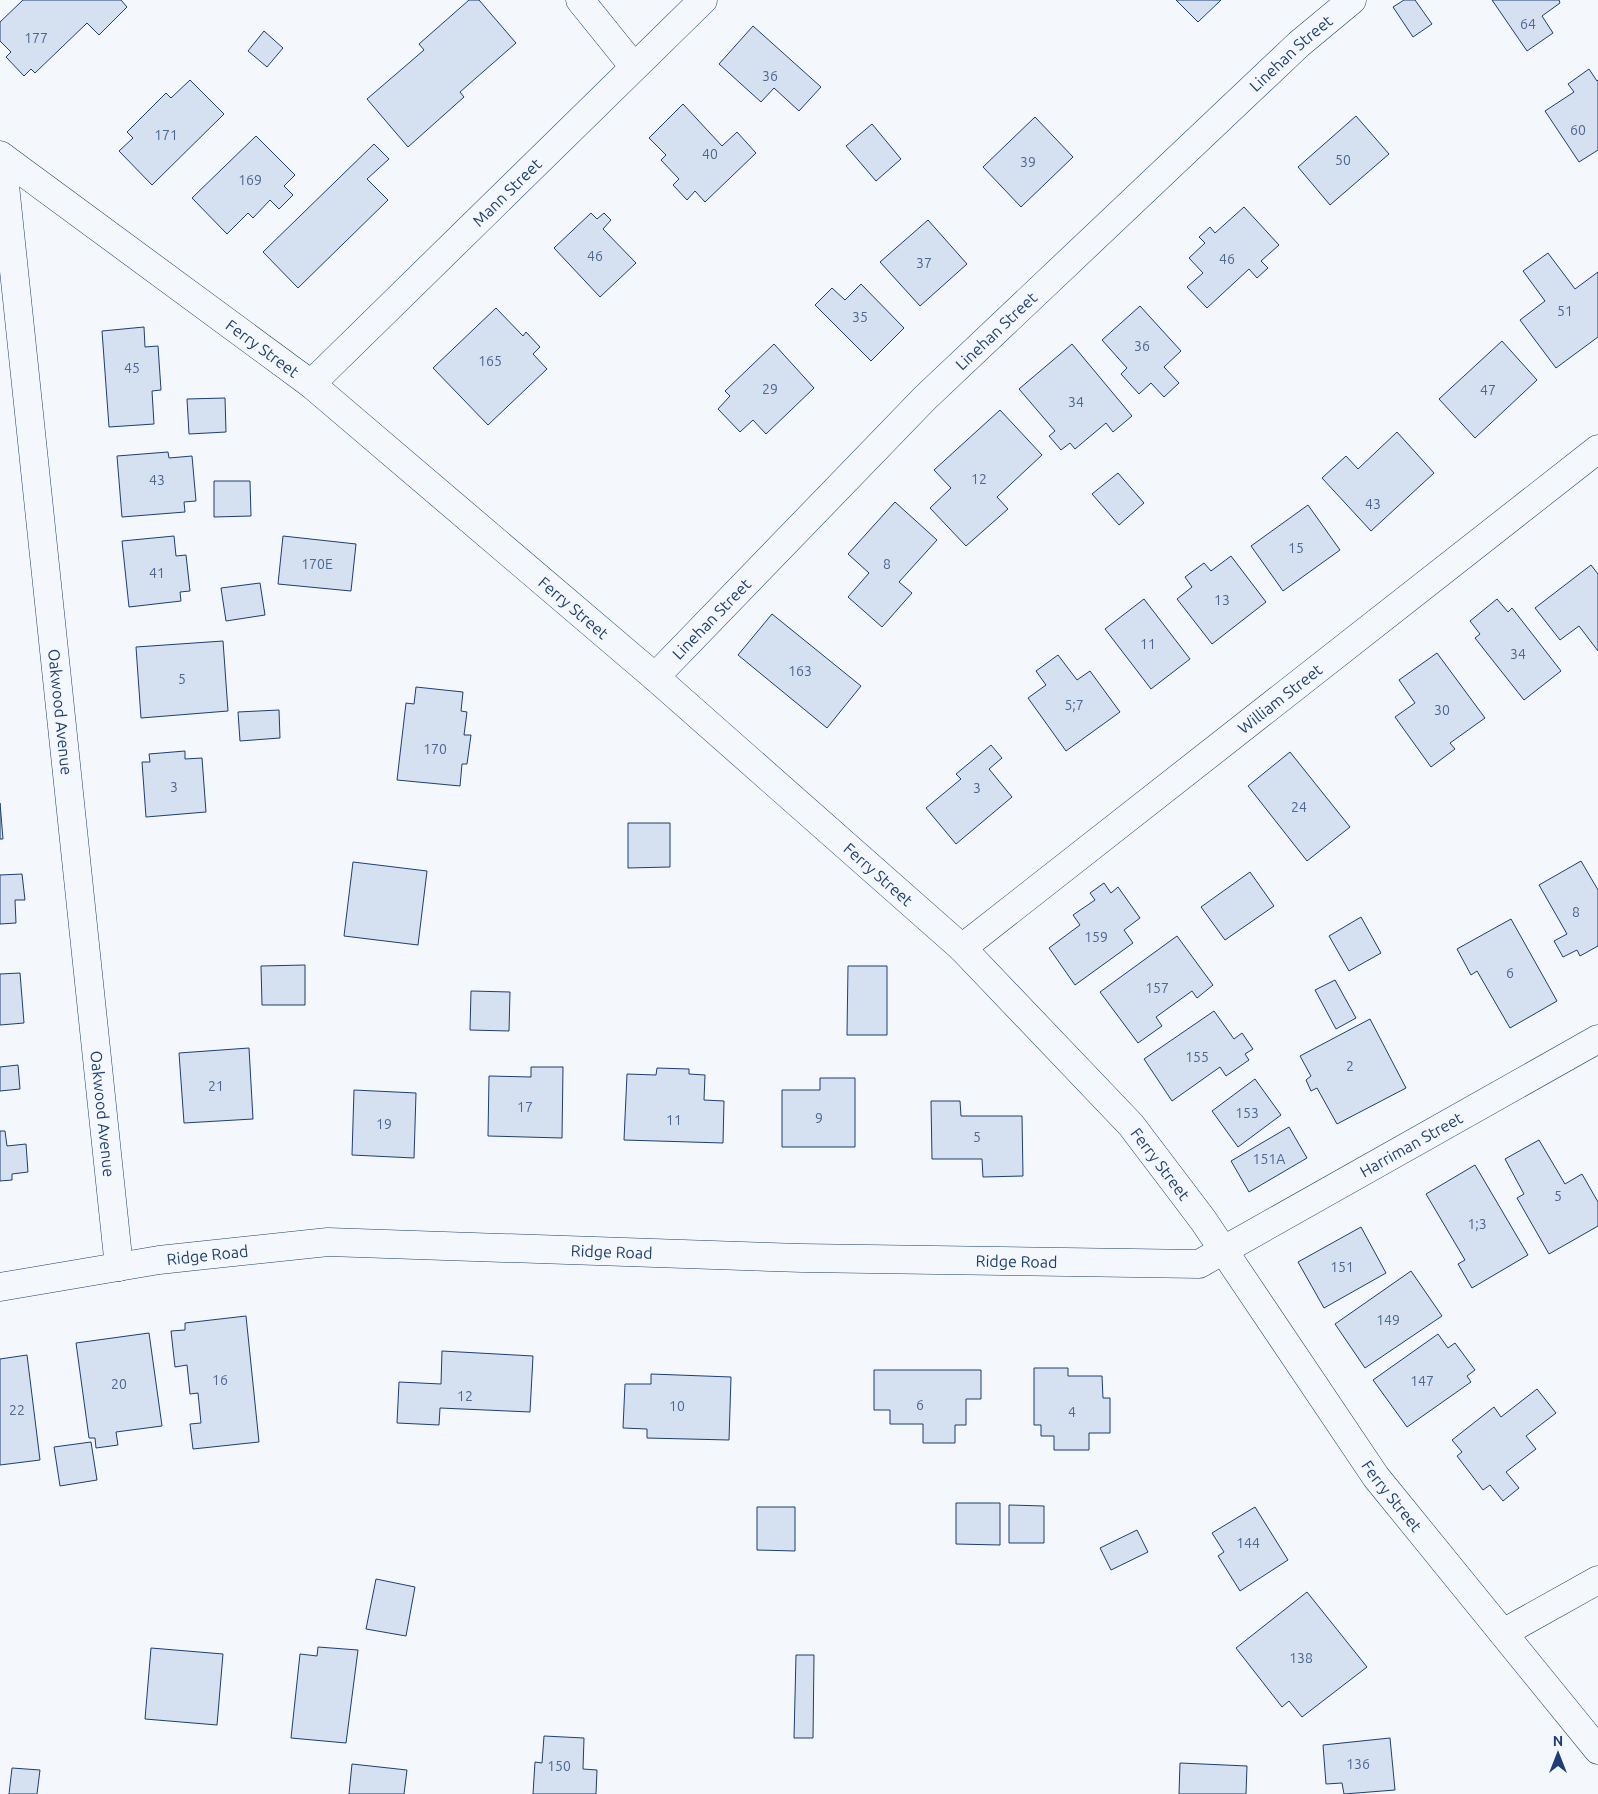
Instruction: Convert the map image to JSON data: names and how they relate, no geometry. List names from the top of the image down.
{
  "streets": {
    "street": [
      "Linehan Street",
      "Mann Street",
      "Ferry Street",
      "William Street",
      "Oakwood Avenue",
      "Harriman Street",
      "Ridge Road"
    ]
  },
  "crossings": [
    ["Linehan Street", "Ferry Street"],
    ["Mann Street", "Ferry Street"],
    ["Ferry Street", "William Street"],
    ["Ferry Street", "Oakwood Avenue"],
    ["Ferry Street", "Harriman Street"],
    ["Ferry Street", "Ridge Road"],
    ["Oakwood Avenue", "Ridge Road"],
    ["Harriman Street", "Ridge Road"]
  ],
  "house_numbers": [
    "64",
    "177",
    "36",
    "60",
    "171",
    "40",
    "50",
    "39",
    "169",
    "46",
    "46",
    "37",
    "51",
    "35",
    "36",
    "165",
    "45",
    "29",
    "47",
    "34",
    "12",
    "43",
    "43",
    "15",
    "170E",
    "8",
    "41",
    "13",
    "11",
    "34",
    "163",
    "5",
    "5;7",
    "30",
    "170",
    "3",
    "3",
    "24",
    "8",
    "159",
    "6",
    "157",
    "155",
    "2",
    "21",
    "17",
    "153",
    "9",
    "11",
    "19",
    "5",
    "151A",
    "5",
    "1;3",
    "151",
    "149",
    "16",
    "147",
    "20",
    "12",
    "6",
    "10",
    "22",
    "4",
    "144",
    "138",
    "136",
    "150"
  ],
  "north": "top"
}
